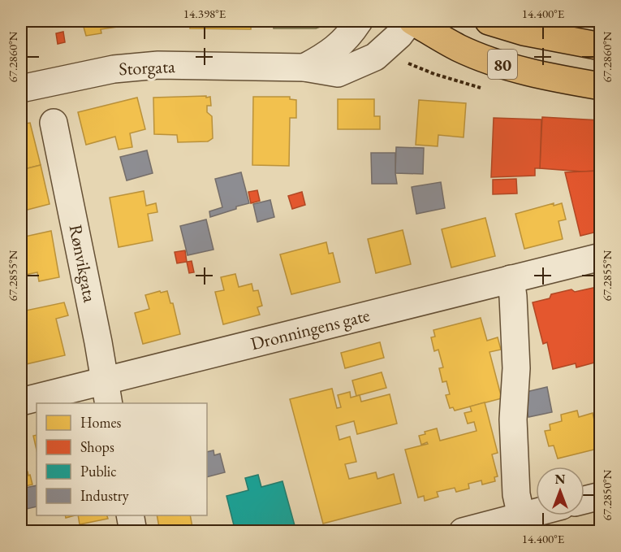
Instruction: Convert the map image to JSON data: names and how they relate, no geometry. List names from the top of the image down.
{
  "streets": {
    "highway": ["80"],
    "street": ["Storgata", "Rønvikgata", "Dronningens gate"]
  },
  "crossings": [
    ["80", "Storgata"],
    ["Rønvikgata", "Dronningens gate"]
  ],
  "legend": [
    "Homes",
    "Shops",
    "Public",
    "Industry"
  ],
  "north": "top",
  "coordinates": [
    "14.398°E",
    "14.400°E",
    "67.2860°N",
    "67.2855°N",
    "67.2850°N"
  ]
}
